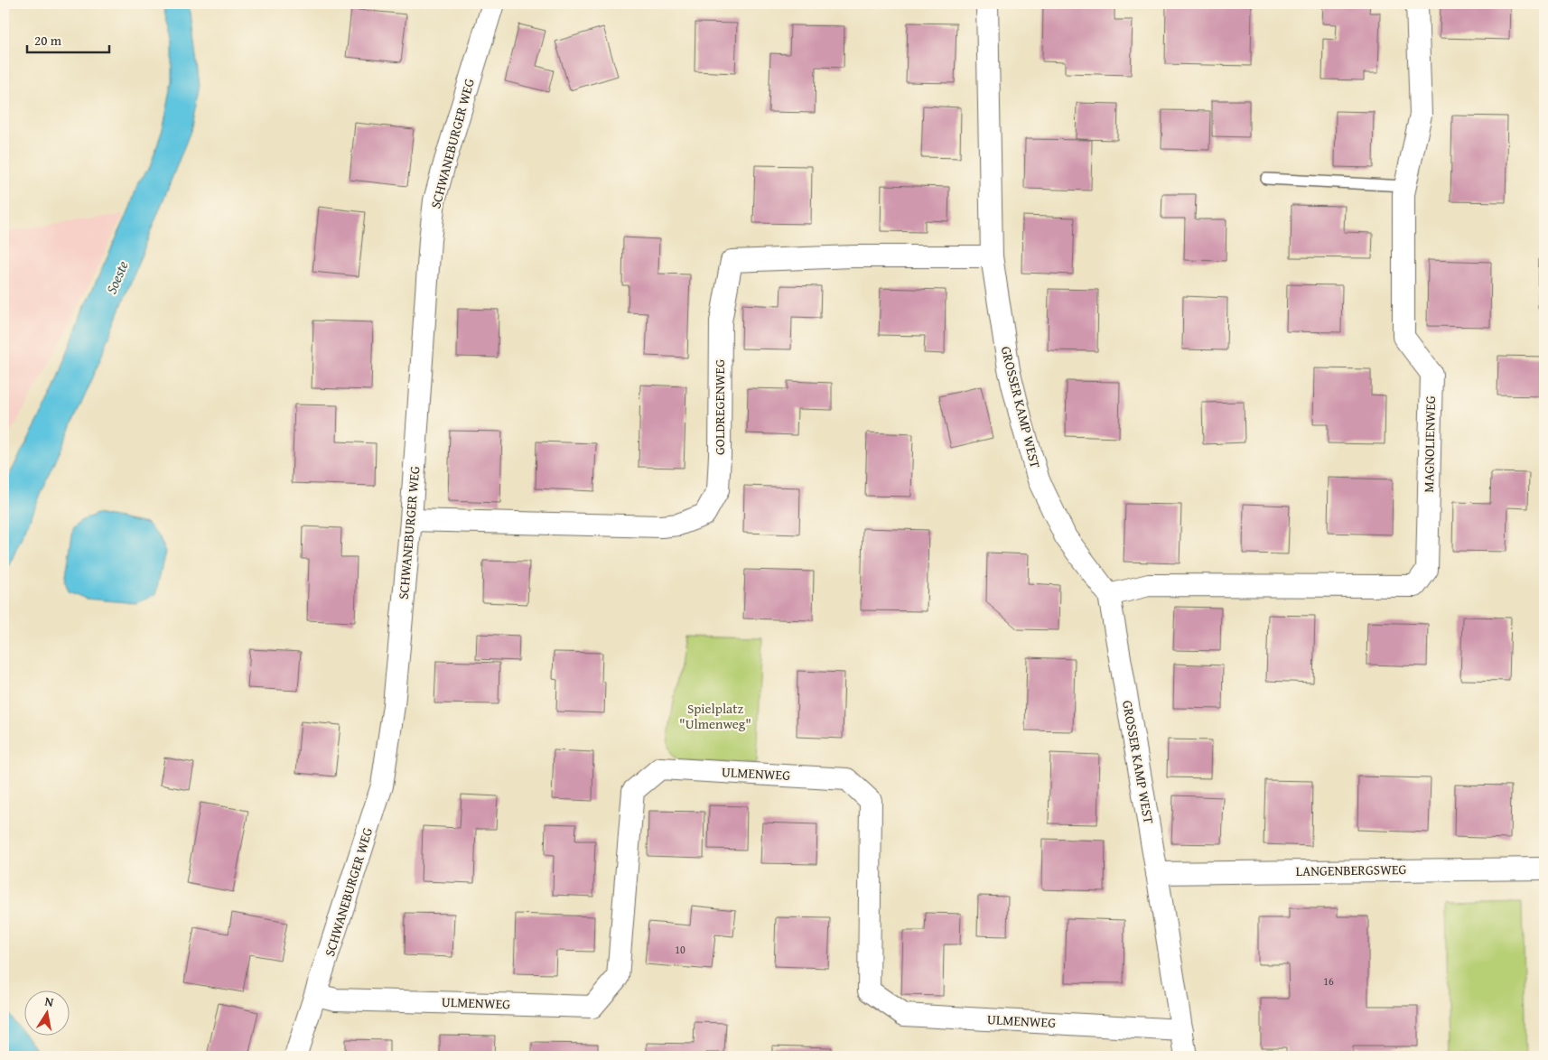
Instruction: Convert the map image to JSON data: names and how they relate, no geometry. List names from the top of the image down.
{
  "streets": {
    "street": [
      "SCHWANEBURGER WEG",
      "GOLDREGENWEG",
      "GROSSER KAMP WEST",
      "MAGNOLIENWEG",
      "ULMENWEG",
      "LANGENBERGSWEG"
    ]
  },
  "crossings": [
    ["SCHWANEBURGER WEG", "GOLDREGENWEG"],
    ["SCHWANEBURGER WEG", "ULMENWEG"],
    ["GOLDREGENWEG", "GROSSER KAMP WEST"],
    ["GROSSER KAMP WEST", "MAGNOLIENWEG"],
    ["GROSSER KAMP WEST", "ULMENWEG"],
    ["GROSSER KAMP WEST", "LANGENBERGSWEG"]
  ],
  "water": ["Soeste"],
  "parks": ["Spielplatz \"Ulmenweg\""],
  "house_numbers": ["10", "16"],
  "scale_bar": "20 m",
  "north": "top"
}
